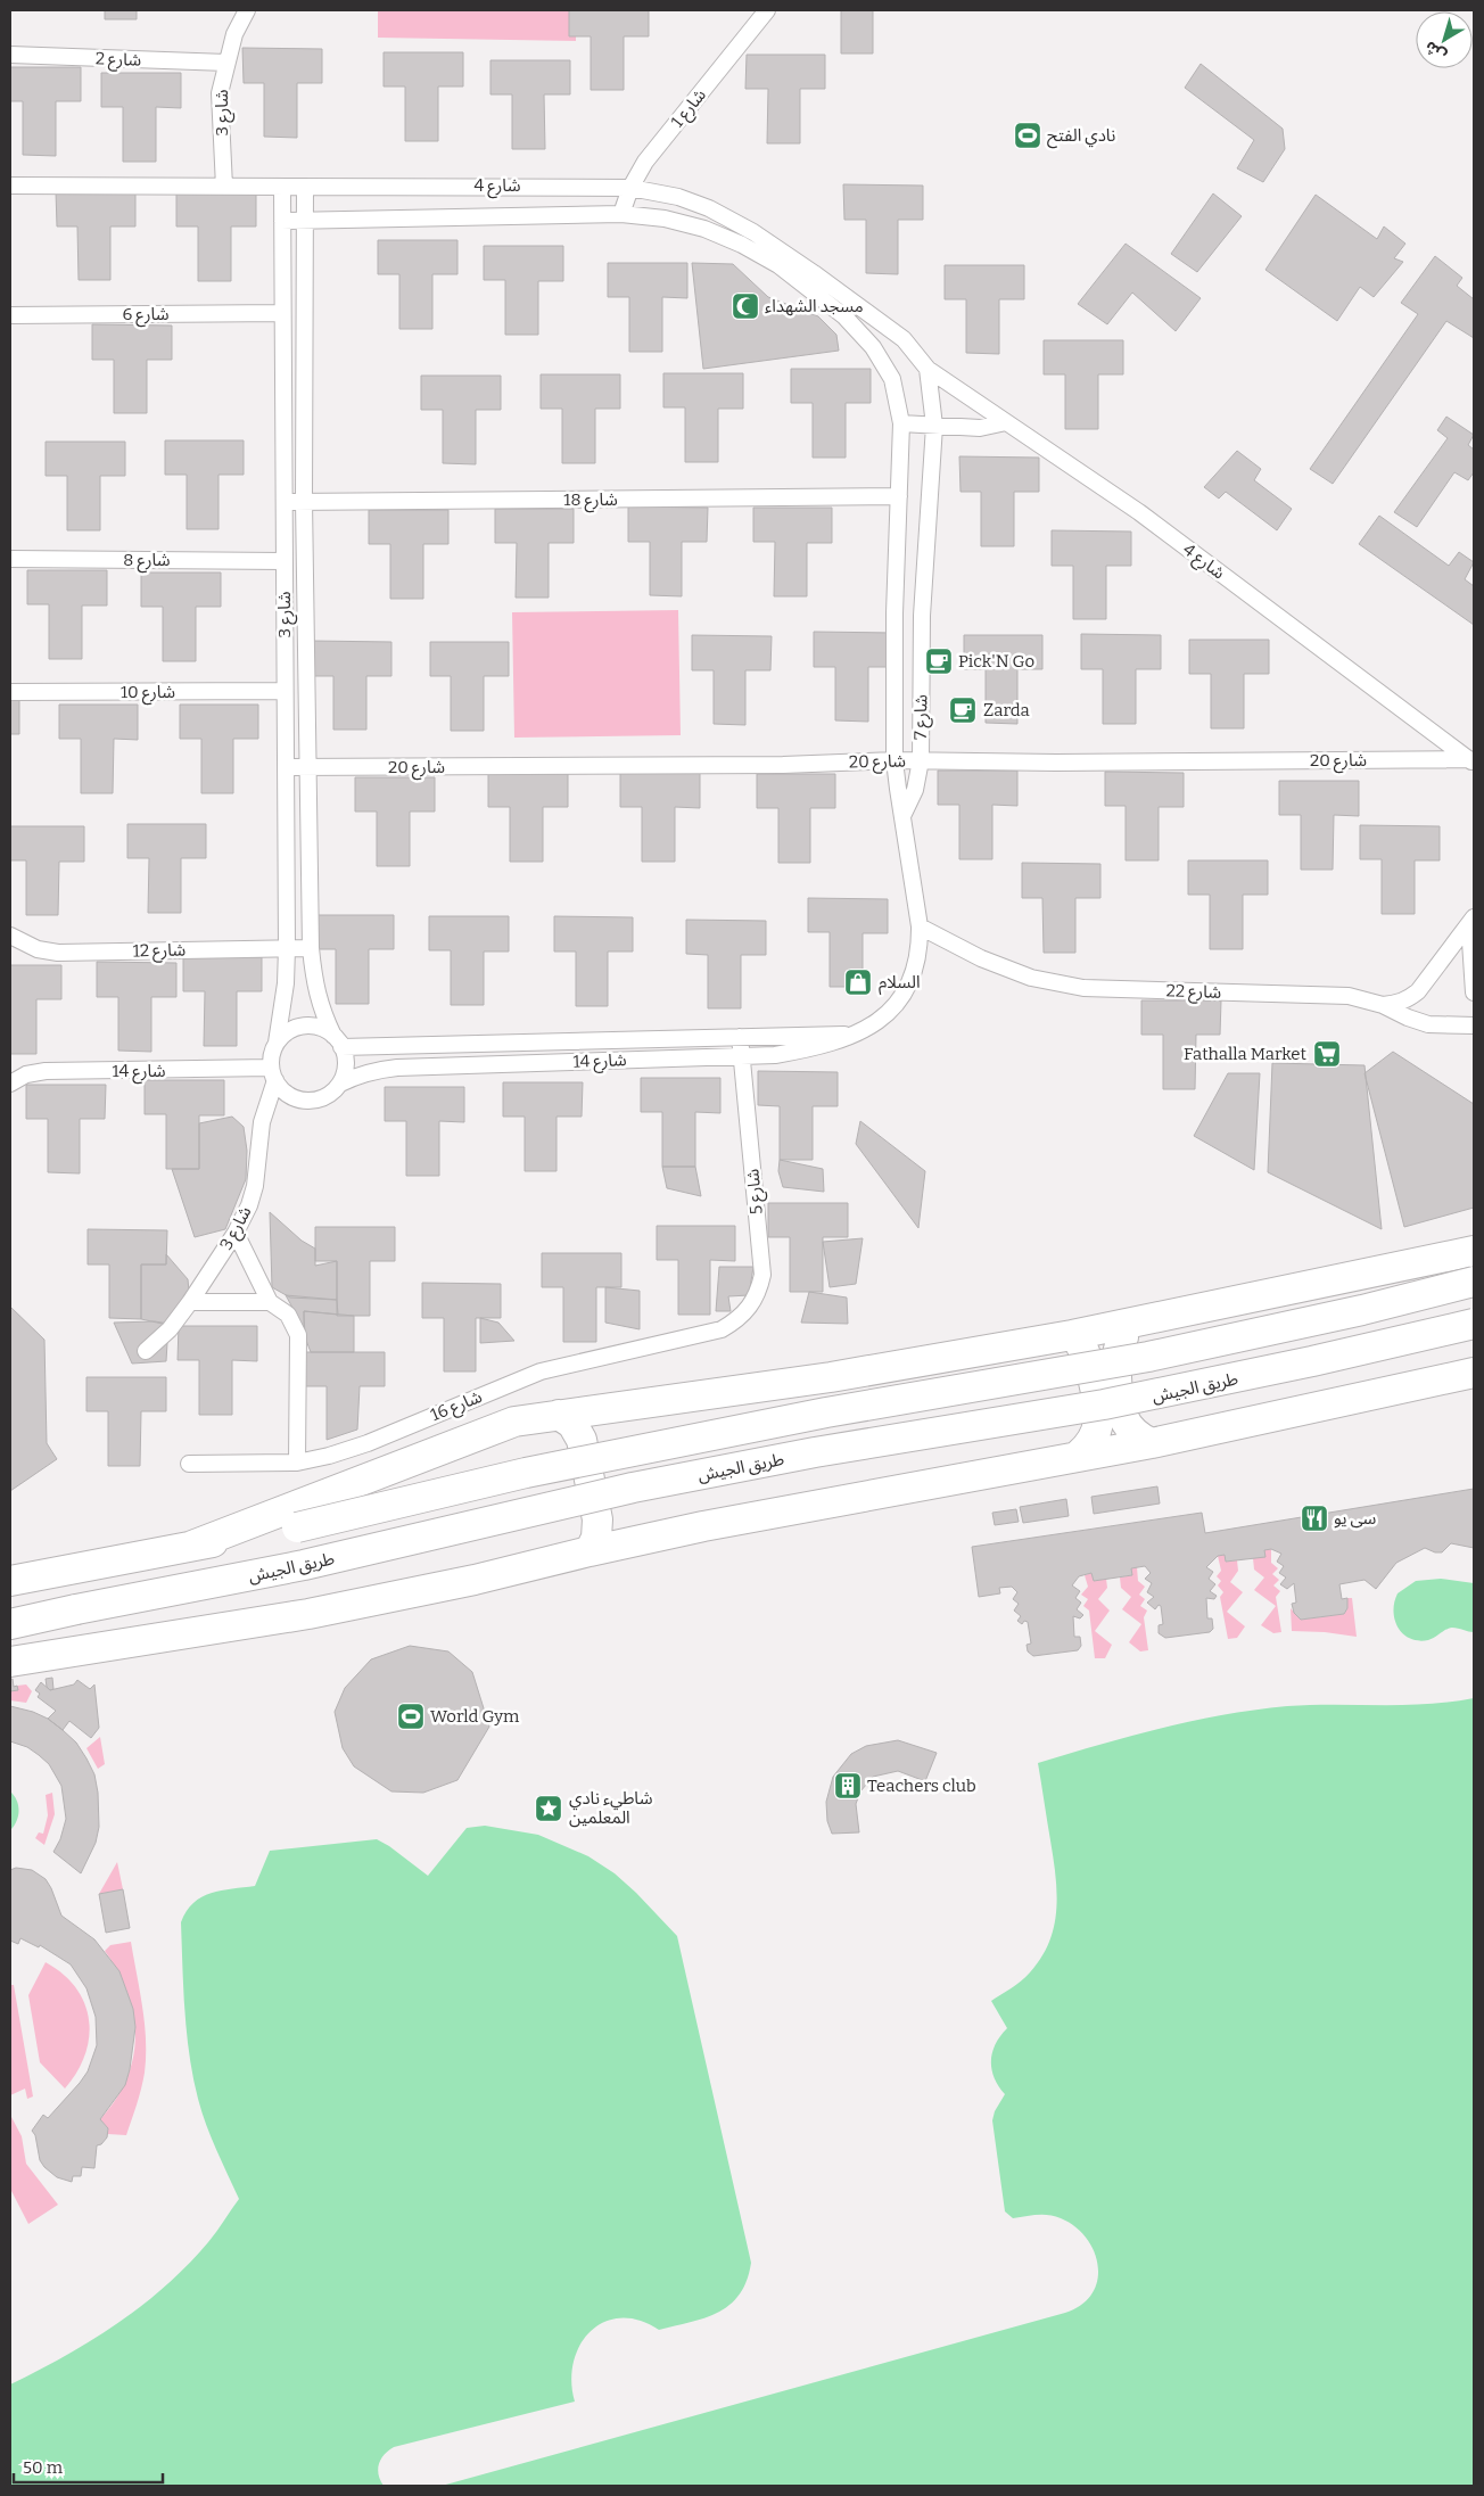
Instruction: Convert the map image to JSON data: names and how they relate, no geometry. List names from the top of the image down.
{
  "streets": {
    "highway": ["طريق الجيش"],
    "street": [
      "شارع 2",
      "شارع 1",
      "شارع 3",
      "شارع 4",
      "شارع 6",
      "شارع 18",
      "شارع 8",
      "شارع 10",
      "شارع 7",
      "شارع 20",
      "شارع 12",
      "شارع 22",
      "شارع 14",
      "شارع 5",
      "شارع 16"
    ]
  },
  "crossings": [
    ["شارع 2", "شارع 3"],
    ["شارع 1", "شارع 4"],
    ["شارع 3", "شارع 4"],
    ["شارع 3", "شارع 6"],
    ["شارع 3", "شارع 18"],
    ["شارع 3", "شارع 8"],
    ["شارع 3", "شارع 10"],
    ["شارع 3", "شارع 20"],
    ["شارع 3", "شارع 12"],
    ["شارع 3", "شارع 14"],
    ["شارع 4", "شارع 7"],
    ["شارع 4", "شارع 20"],
    ["شارع 18", "شارع 7"],
    ["شارع 7", "شارع 20"],
    ["شارع 7", "شارع 14"],
    ["شارع 22", "شارع 14"],
    ["شارع 14", "شارع 5"],
    ["شارع 5", "شارع 16"]
  ],
  "places": {
    "sports": ["نادي الفتح", "World Gym"],
    "mosque": ["مسجد الشهداء"],
    "cafe": ["Pick'N Go", "Zarda"],
    "shop": ["السلام"],
    "supermarket": ["Fathalla Market"],
    "restaurant": ["سى يو"],
    "building": ["Teachers club"],
    "place": ["شاطيء نادي المعلمين"]
  },
  "scale_bar": "50 m",
  "north": "bottom left"
}
